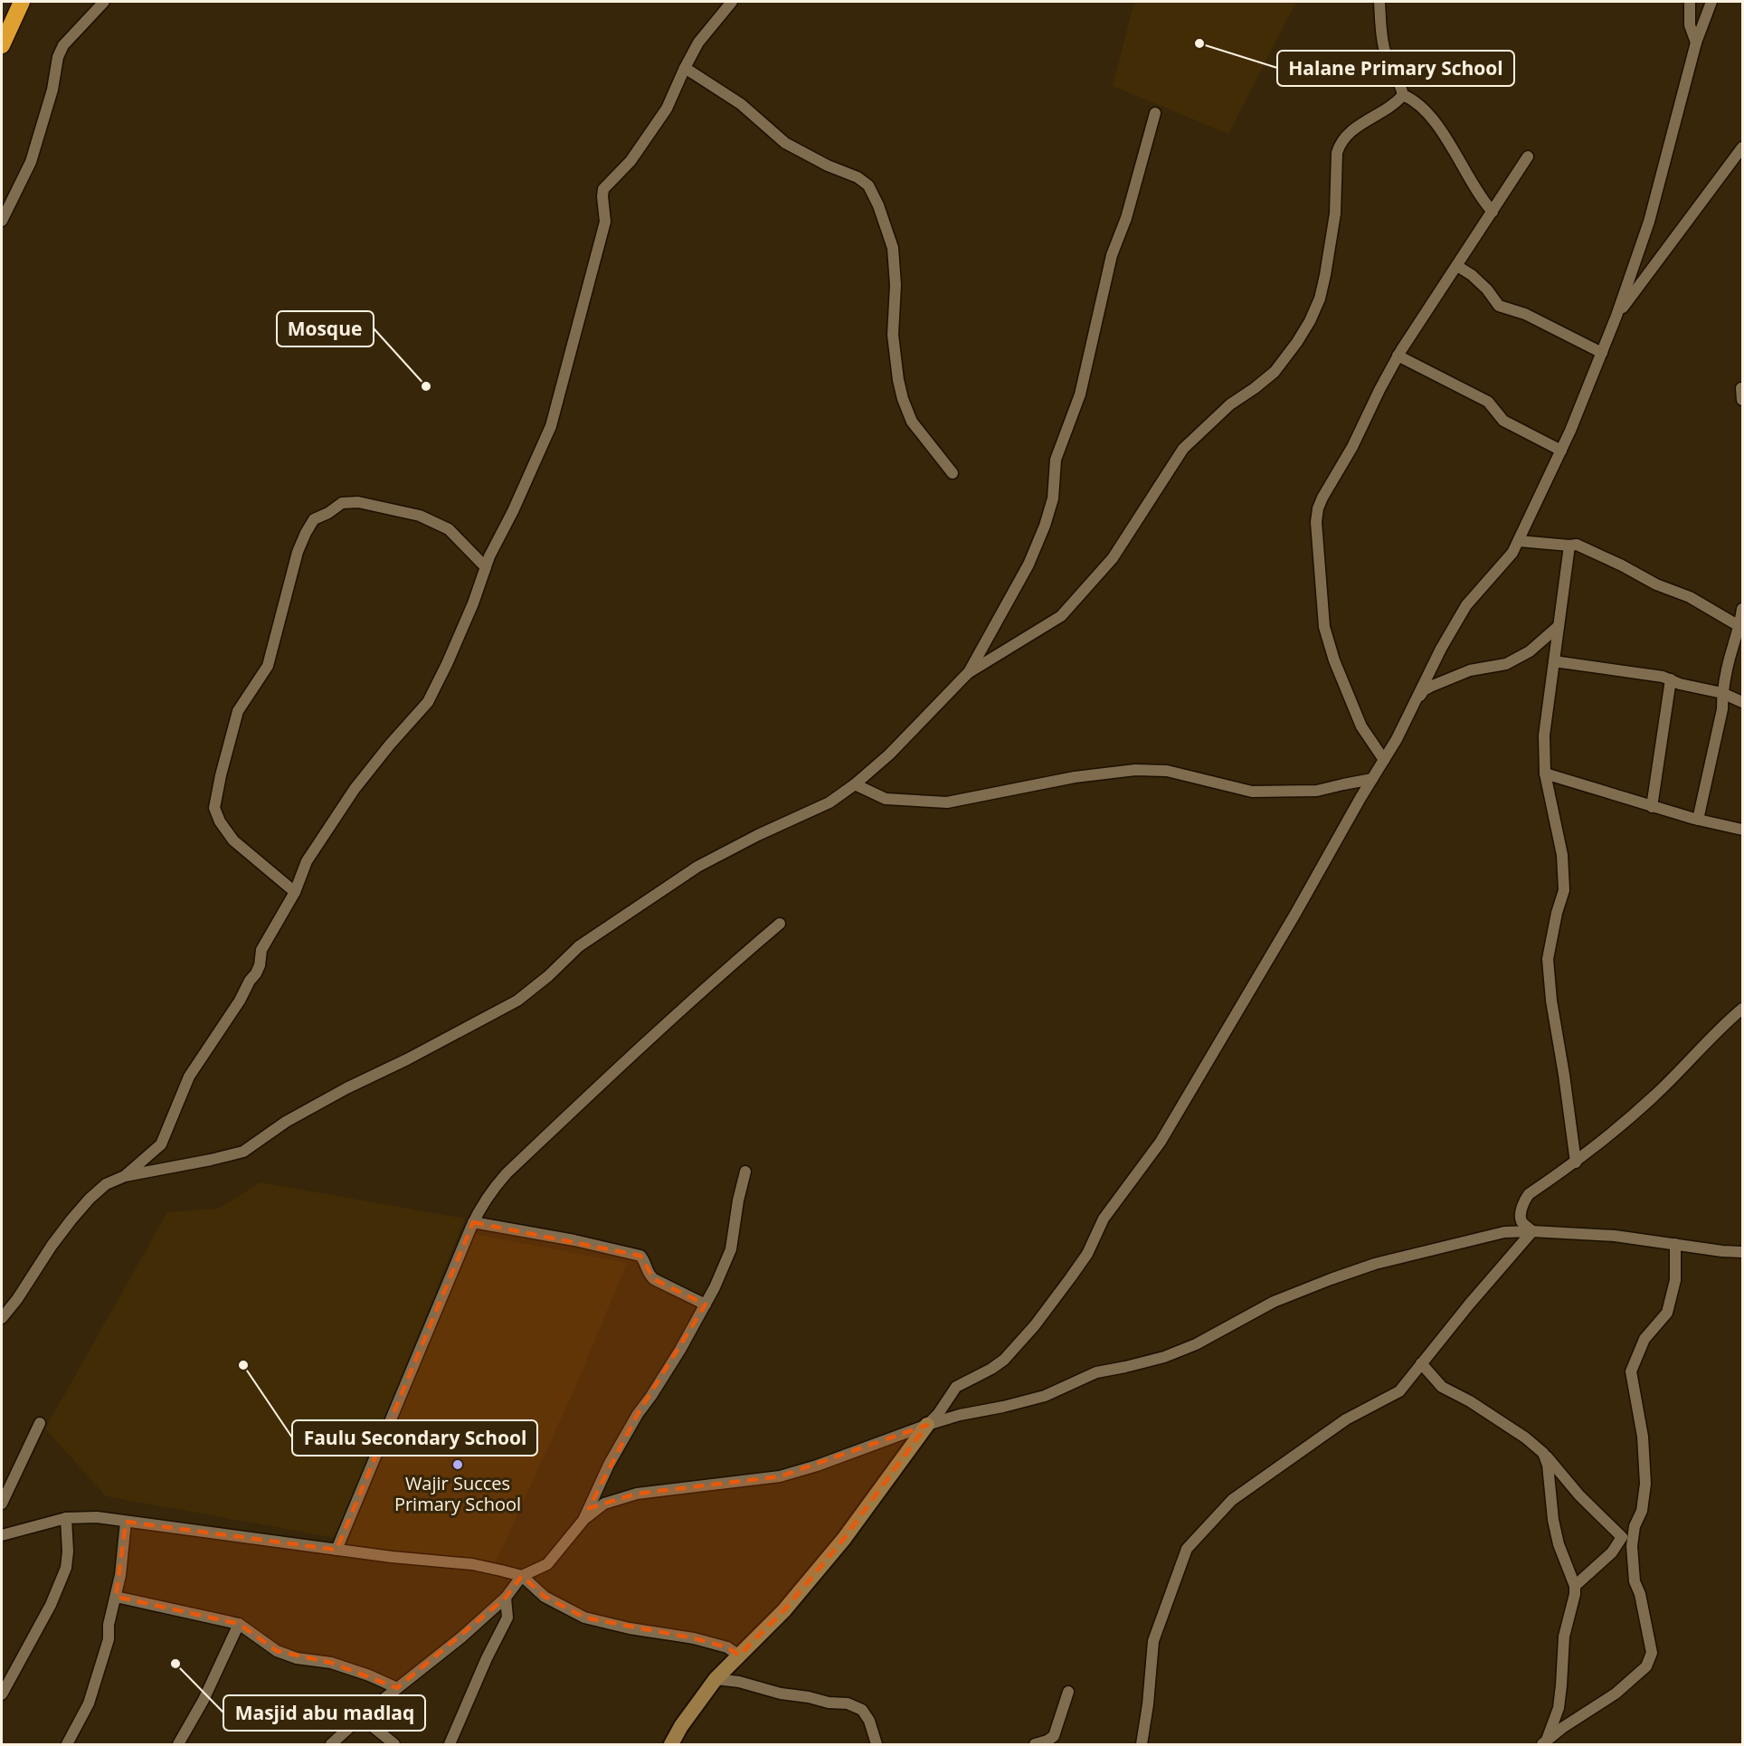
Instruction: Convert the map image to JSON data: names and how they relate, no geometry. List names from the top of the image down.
{
  "places": [
    "Halane Primary School",
    "Mosque",
    "Faulu Secondary School",
    "Wajir Succes Primary School",
    "Masjid abu madlaq"
  ]
}
